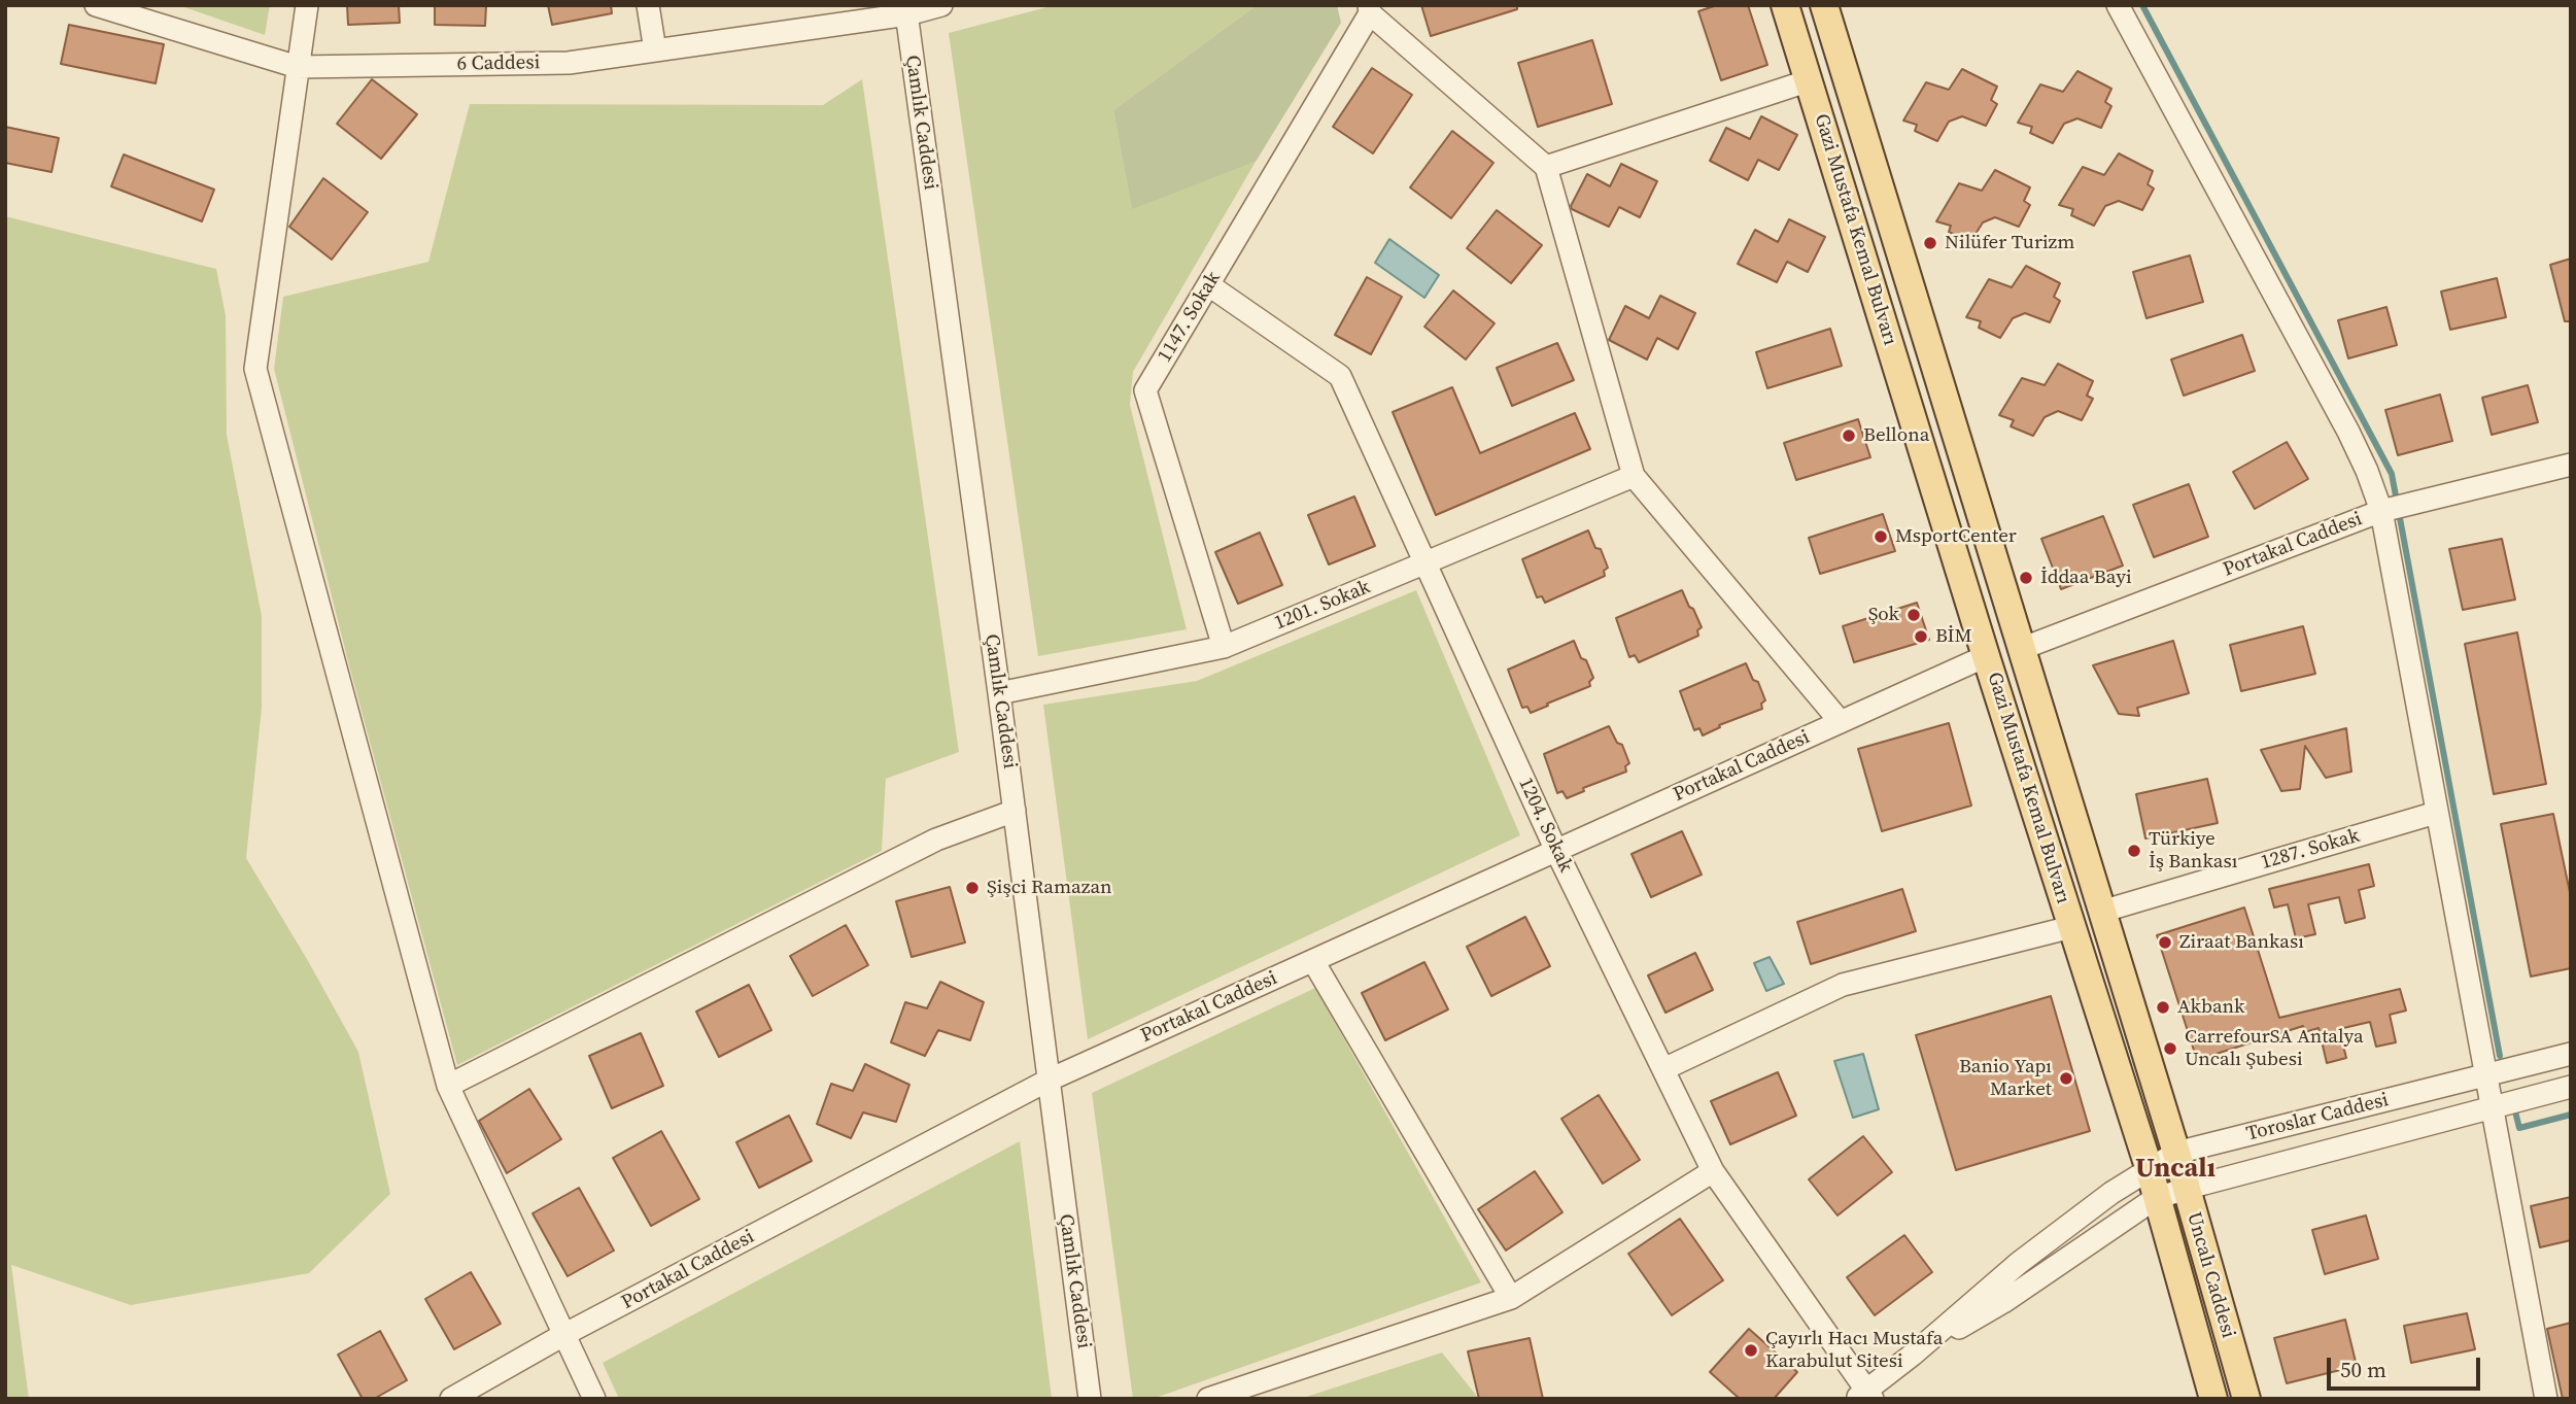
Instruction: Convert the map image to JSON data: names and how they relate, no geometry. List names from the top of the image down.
{
  "streets": {
    "main road": ["Gazi Mustafa Kemal Bulvarı", "Uncalı Caddesi"],
    "street": [
      "6 Caddesi",
      "Çamlık Caddesi",
      "1147. Sokak",
      "Portakal Caddesi",
      "1201. Sokak",
      "1204. Sokak",
      "1287. Sokak",
      "Toroslar Caddesi"
    ]
  },
  "crossings": [
    ["6 Caddesi", "Çamlık Caddesi"],
    ["Çamlık Caddesi", "Portakal Caddesi"],
    ["Çamlık Caddesi", "1201. Sokak"],
    ["Gazi Mustafa Kemal Bulvarı", "Portakal Caddesi"],
    ["Gazi Mustafa Kemal Bulvarı", "1287. Sokak"],
    ["Gazi Mustafa Kemal Bulvarı", "Toroslar Caddesi"],
    ["Gazi Mustafa Kemal Bulvarı", "Uncalı Caddesi"],
    ["1147. Sokak", "1201. Sokak"],
    ["1147. Sokak", "1204. Sokak"],
    ["Portakal Caddesi", "1204. Sokak"],
    ["1201. Sokak", "1204. Sokak"],
    ["1204. Sokak", "Toroslar Caddesi"],
    ["Toroslar Caddesi", "Uncalı Caddesi"]
  ],
  "districts": ["Uncalı"],
  "places": [
    "Nilüfer Turizm",
    "Bellona",
    "MsportCenter",
    "İddaa Bayi",
    "Şok",
    "BİM",
    "Türkiye İş Bankası",
    "Şişci Ramazan",
    "Ziraat Bankası",
    "Akbank",
    "CarrefourSA Antalya Uncalı Şubesi",
    "Banio Yapı Market",
    "Çayırlı Hacı Mustafa Karabulut Sitesi"
  ],
  "scale_bar": "50 m"
}
